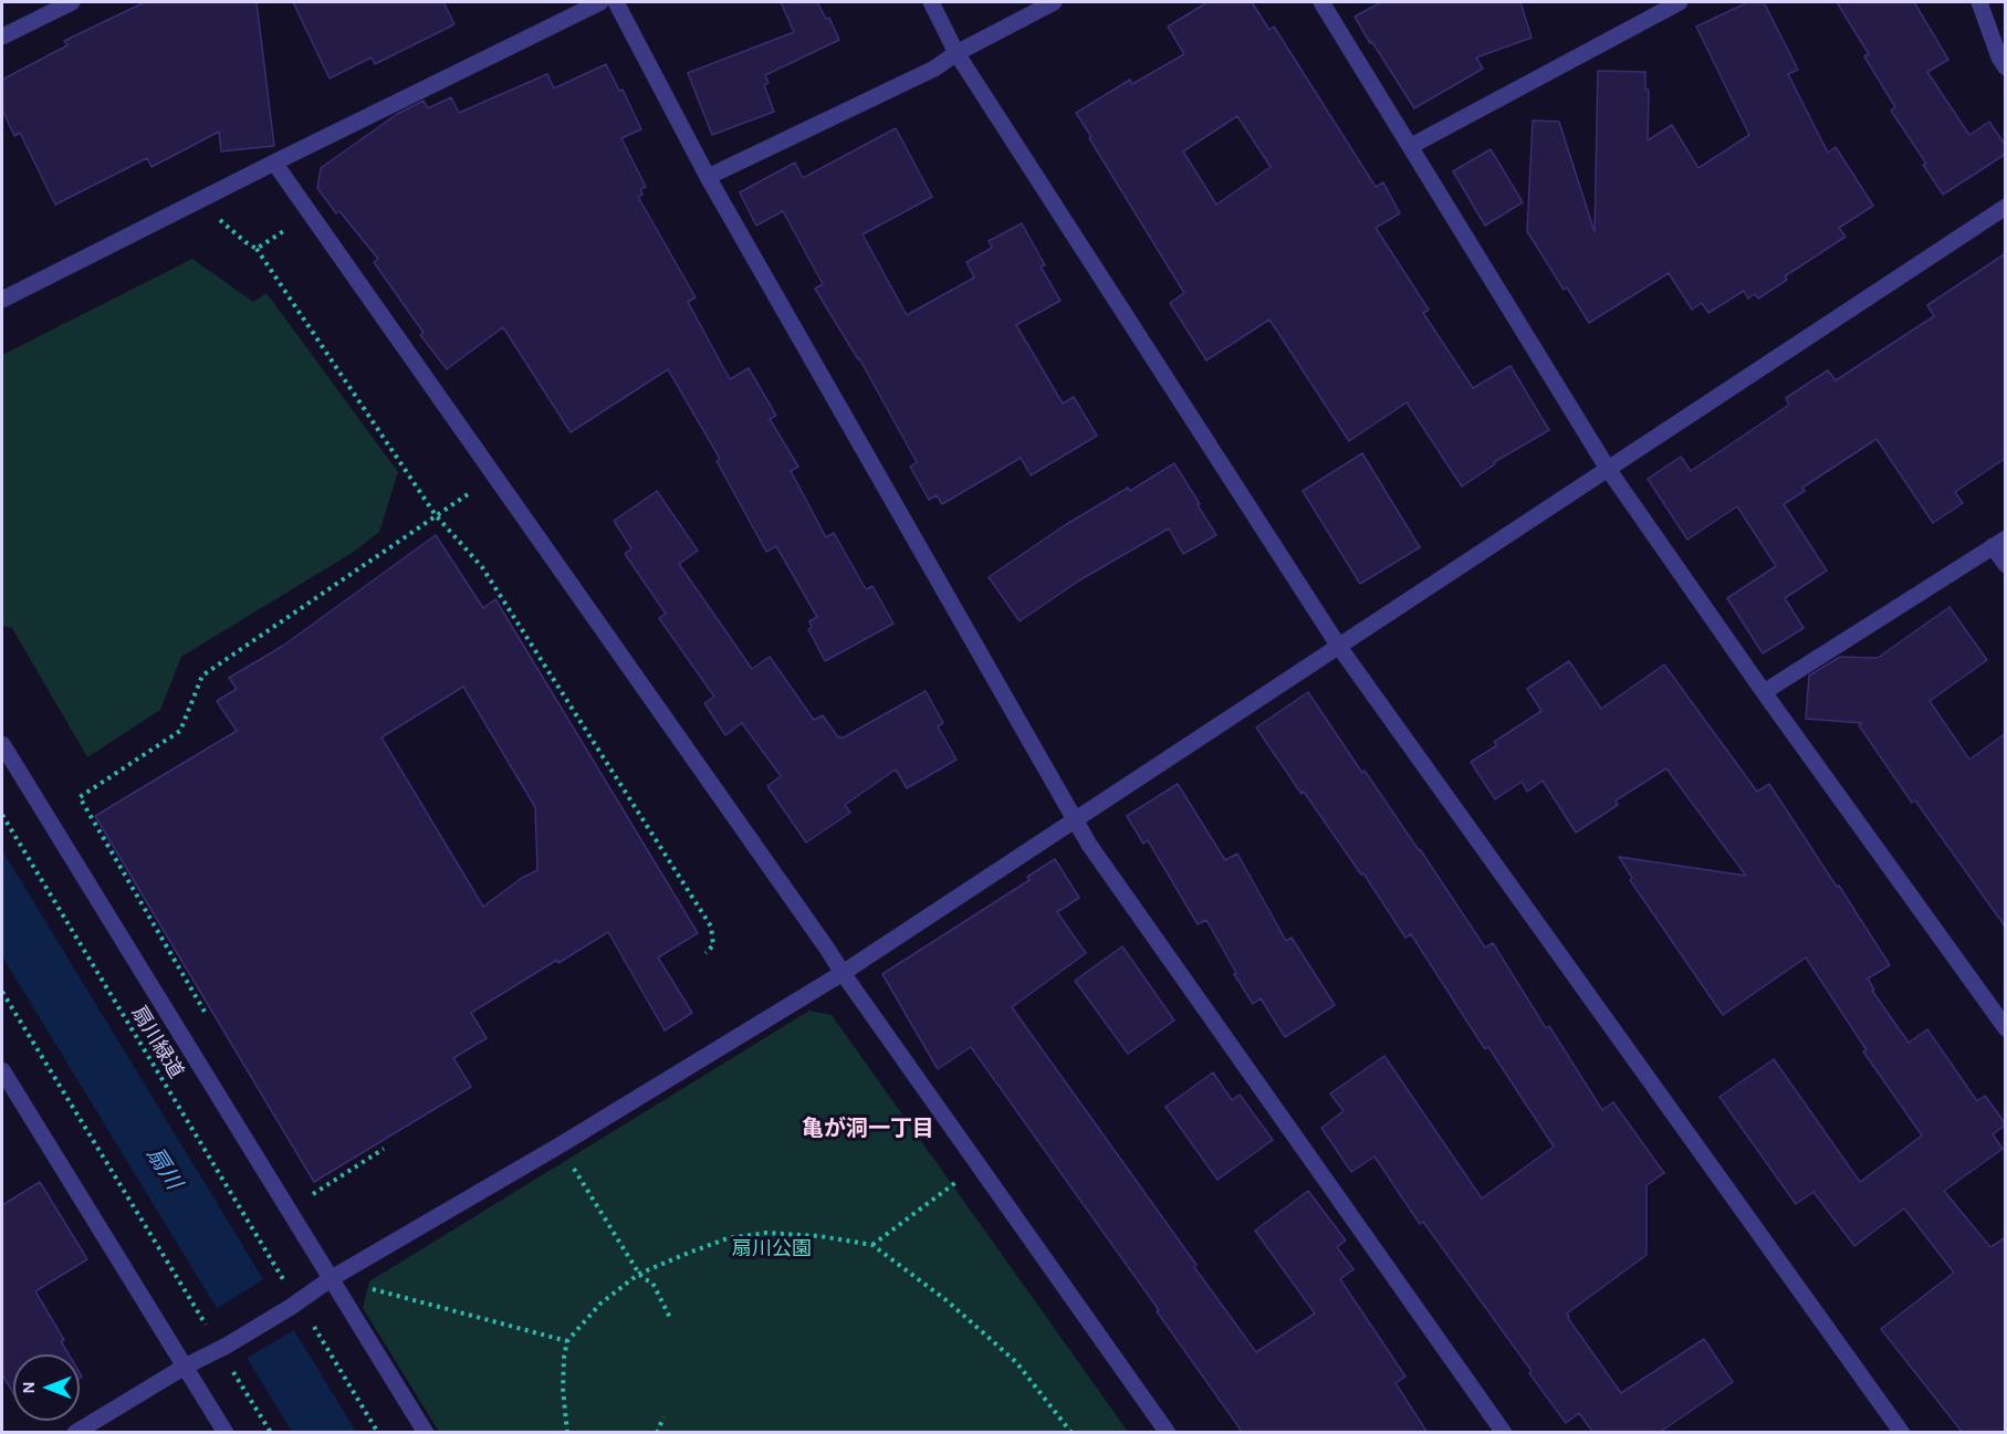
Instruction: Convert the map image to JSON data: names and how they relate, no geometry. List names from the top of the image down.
{
  "streets": {
    "path": ["扇川緑道"]
  },
  "districts": ["亀が洞一丁目"],
  "water": ["扇川"],
  "parks": ["扇川公園"],
  "north": "left"
}
